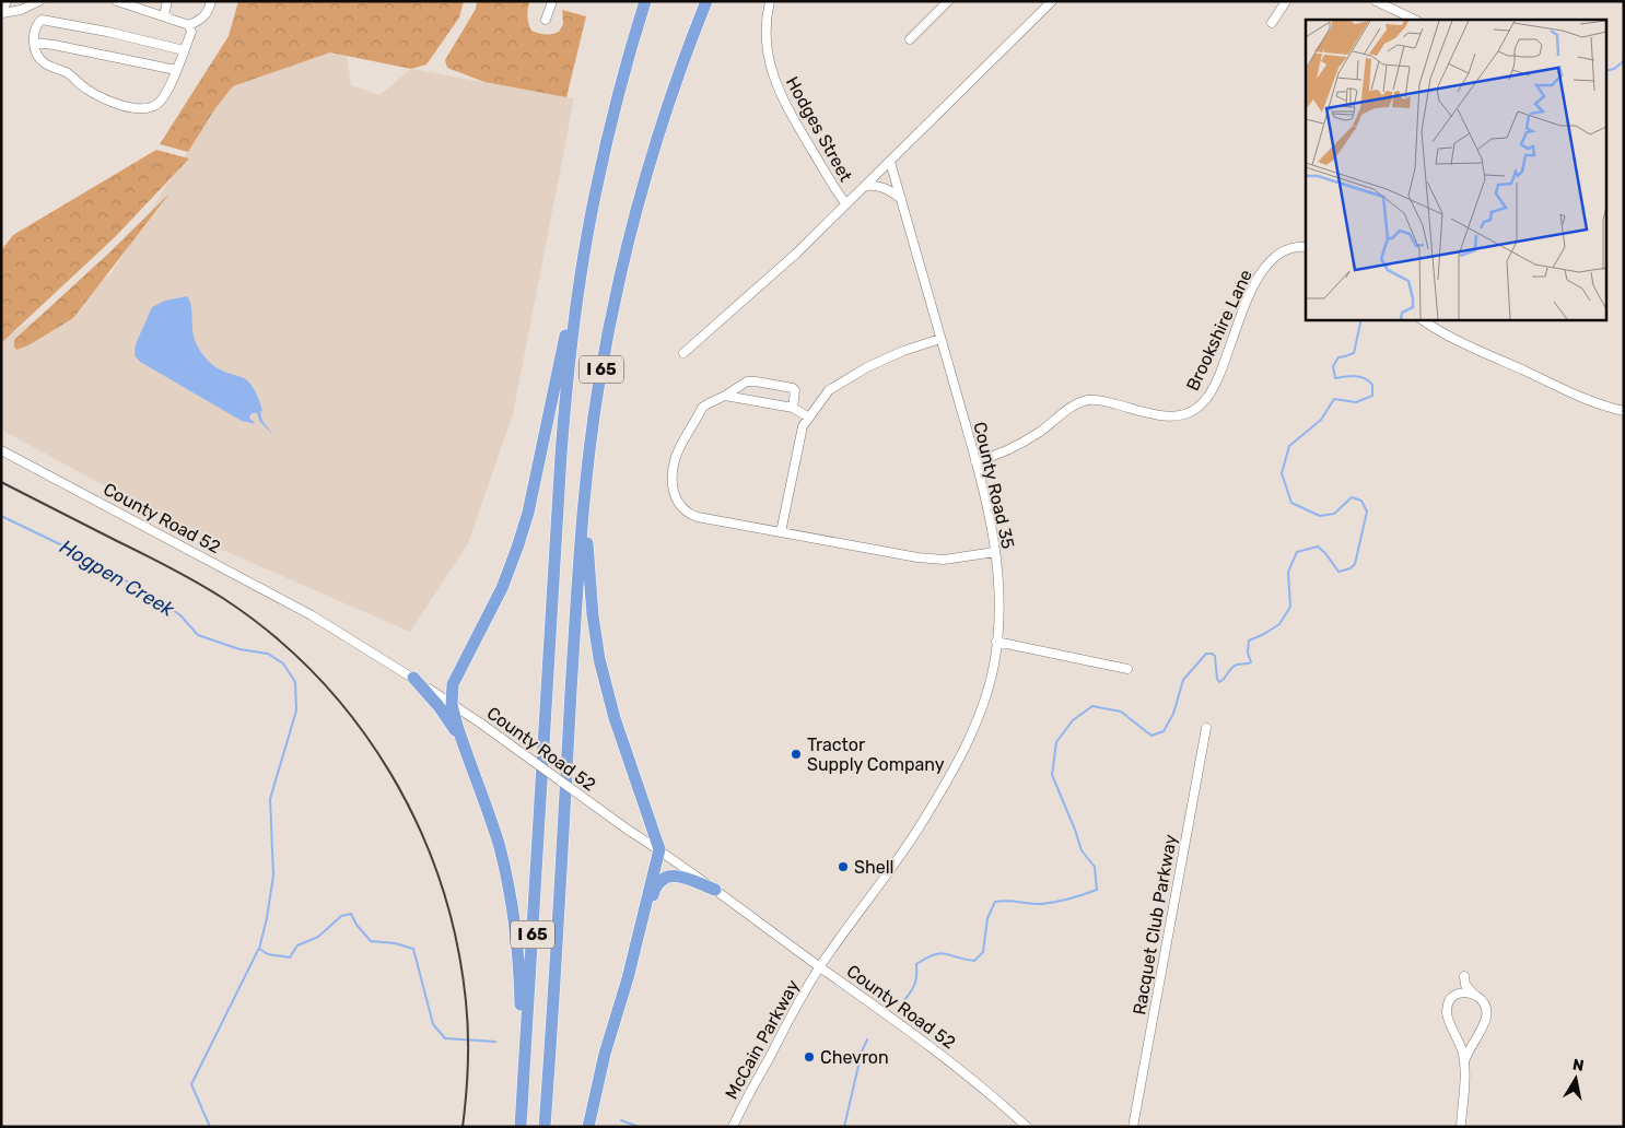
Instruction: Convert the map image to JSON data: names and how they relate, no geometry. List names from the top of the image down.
{
  "streets": {
    "highway": ["I 65"],
    "street": [
      "Hodges Street",
      "Brookshire Lane",
      "County Road 35",
      "County Road 52",
      "Racquet Club Parkway",
      "McCain Parkway"
    ]
  },
  "crossings": [
    ["Brookshire Lane", "County Road 35"],
    ["County Road 35", "County Road 52"],
    ["County Road 35", "McCain Parkway"],
    ["County Road 52", "McCain Parkway"]
  ],
  "water": ["Hogpen Creek"],
  "places": ["Tractor Supply Company", "Shell", "Chevron"],
  "north": "top"
}
